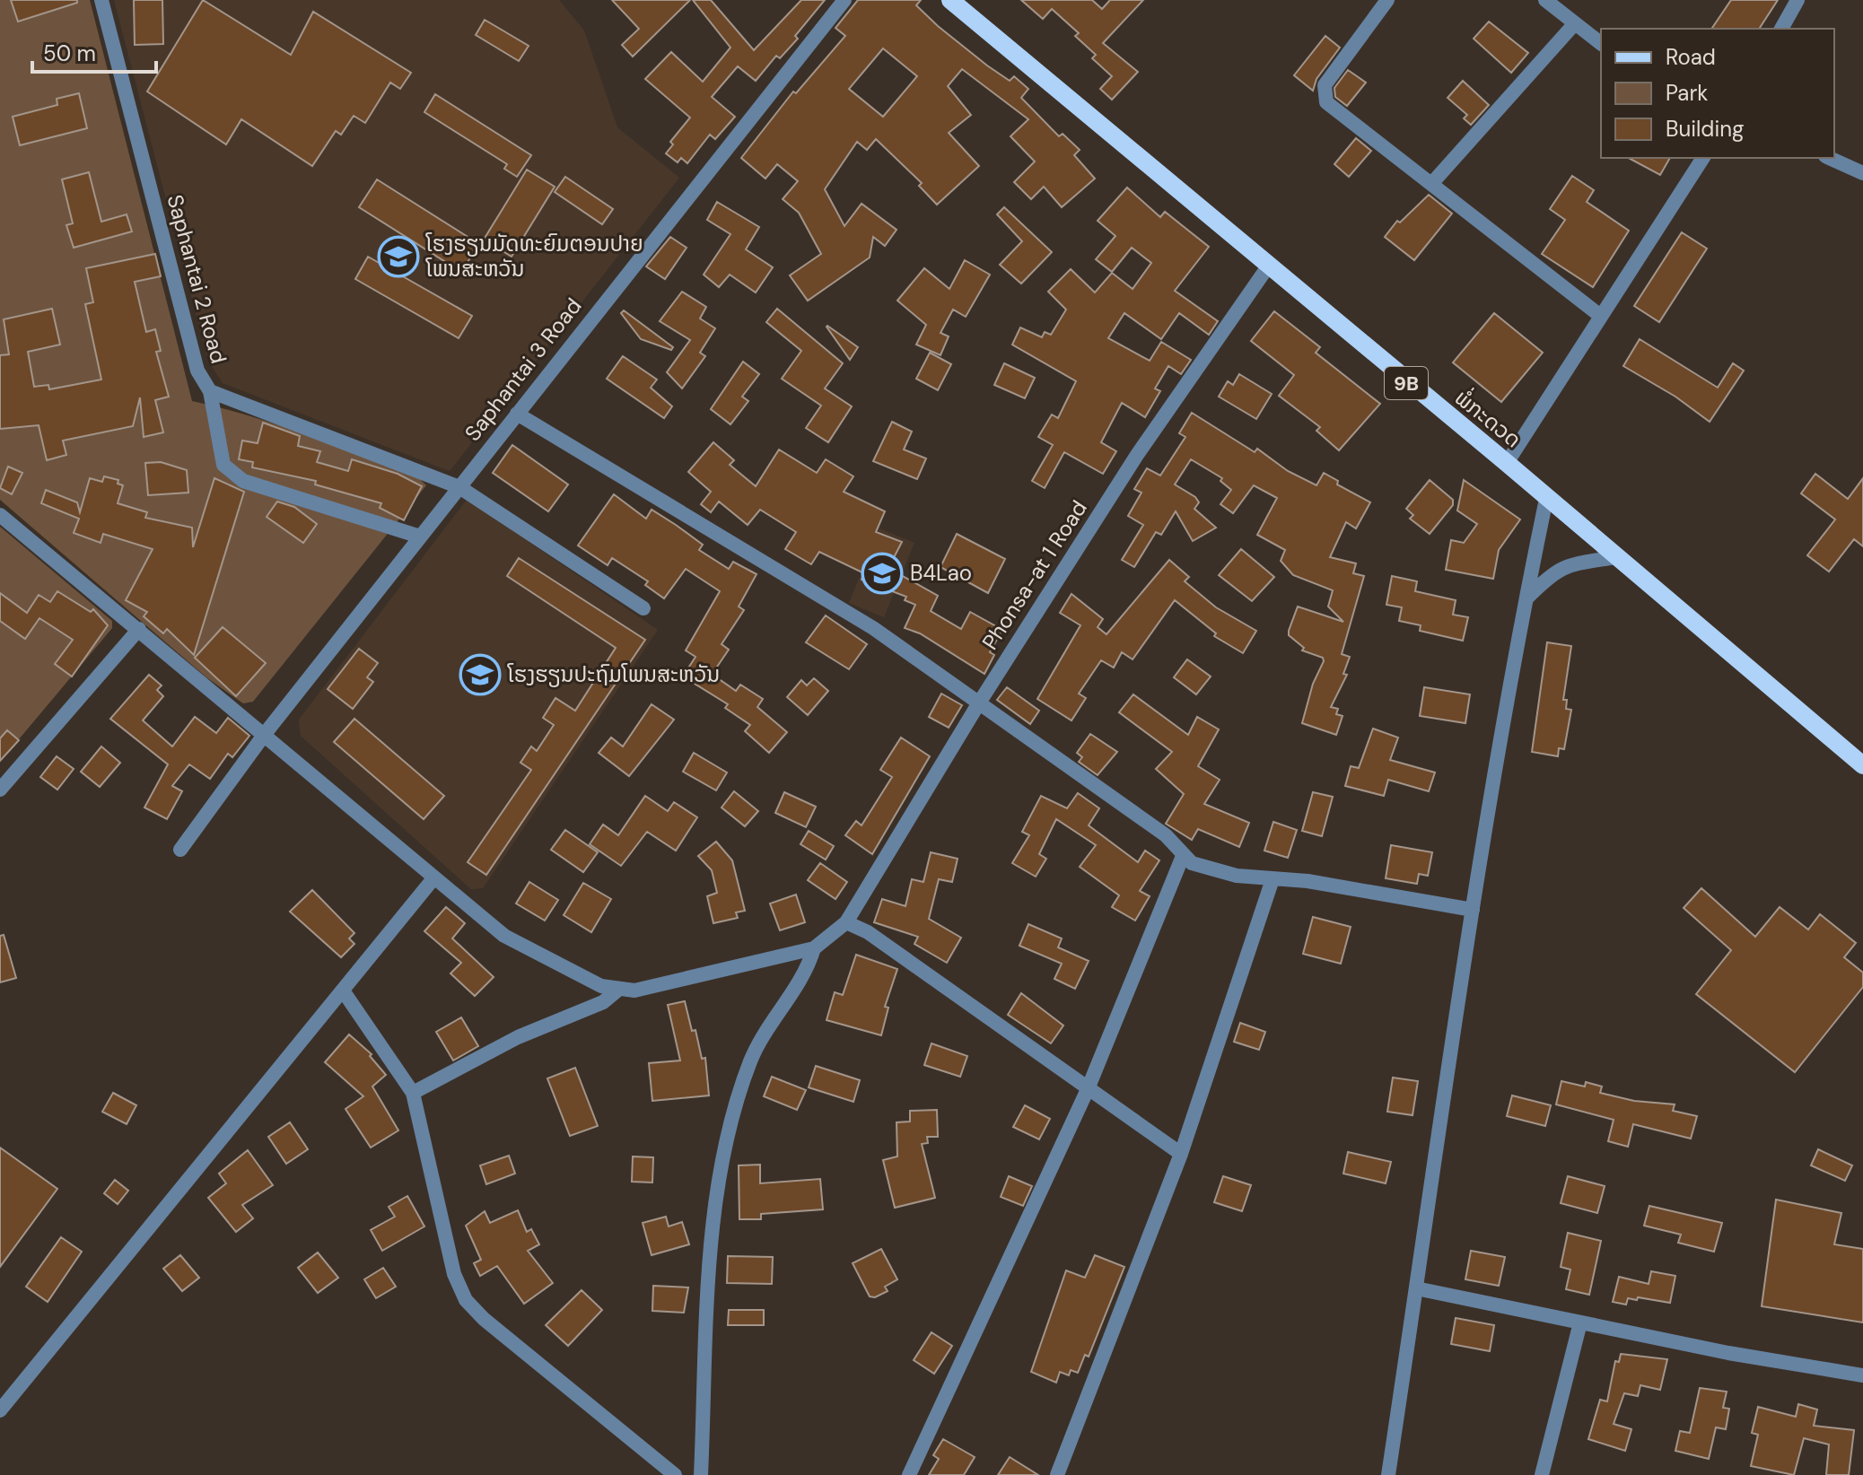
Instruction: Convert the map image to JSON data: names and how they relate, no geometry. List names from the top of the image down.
{
  "streets": {
    "main road": ["9B", "ພໍ່ກະດວດ"],
    "street": ["Saphantai 2 Road", "Saphantai 3 Road", "Phonsa-at 1 Road"]
  },
  "crossings": [
    ["Saphantai 2 Road", "Saphantai 3 Road"],
    ["ພໍ່ກະດວດ", "Phonsa-at 1 Road"]
  ],
  "places": {
    "school or university": ["ໂຮງຮຽນມັດທະຍົມຕອນປາຍ ໂພນສະຫວັນ", "B4Lao", "ໂຮງຮຽນປະຖົມໂພນສະຫວັນ"]
  },
  "legend": ["Road", "Park", "Building"],
  "scale_bar": "50 m"
}
